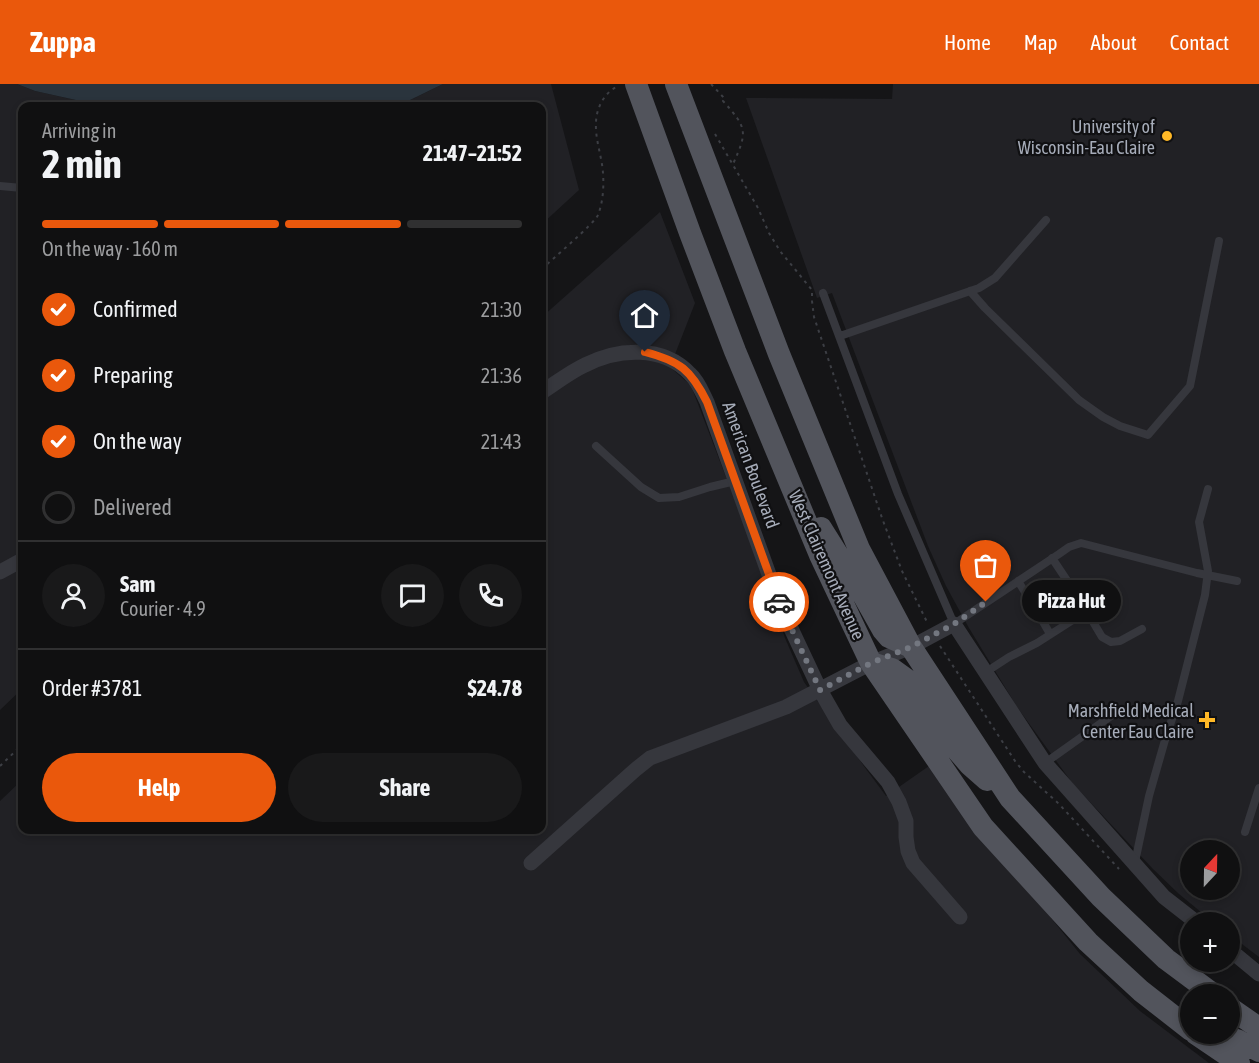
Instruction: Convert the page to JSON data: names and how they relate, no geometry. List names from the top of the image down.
{
  "streets": {
    "main road": ["West Clairemont Avenue"],
    "street": ["American Boulevard"]
  },
  "places": {
    "other": ["University of Wisconsin-Eau Claire", "Pizza Hut"],
    "health": ["Marshfield Medical Center Eau Claire"]
  },
  "north": "top",
  "page": {
    "header": "Zuppa",
    "nav": [
      "Home",
      "Map",
      "About",
      "Contact"
    ],
    "heading": ["2 min", "Arriving in", "21:47–21:52"],
    "panel": [
      "Sam",
      "Courier · 4.9",
      "Order #3781",
      "$24.78"
    ],
    "bar": "On the way · 160 m",
    "list": [
      ["Confirmed", "21:30"],
      ["Preparing", "21:36"],
      ["On the way", "21:43"],
      "Delivered"
    ],
    "bubble": "Pizza Hut",
    "buttons": ["Help", "Share"],
    "map_buttons": ["+", "−"]
  }
}
